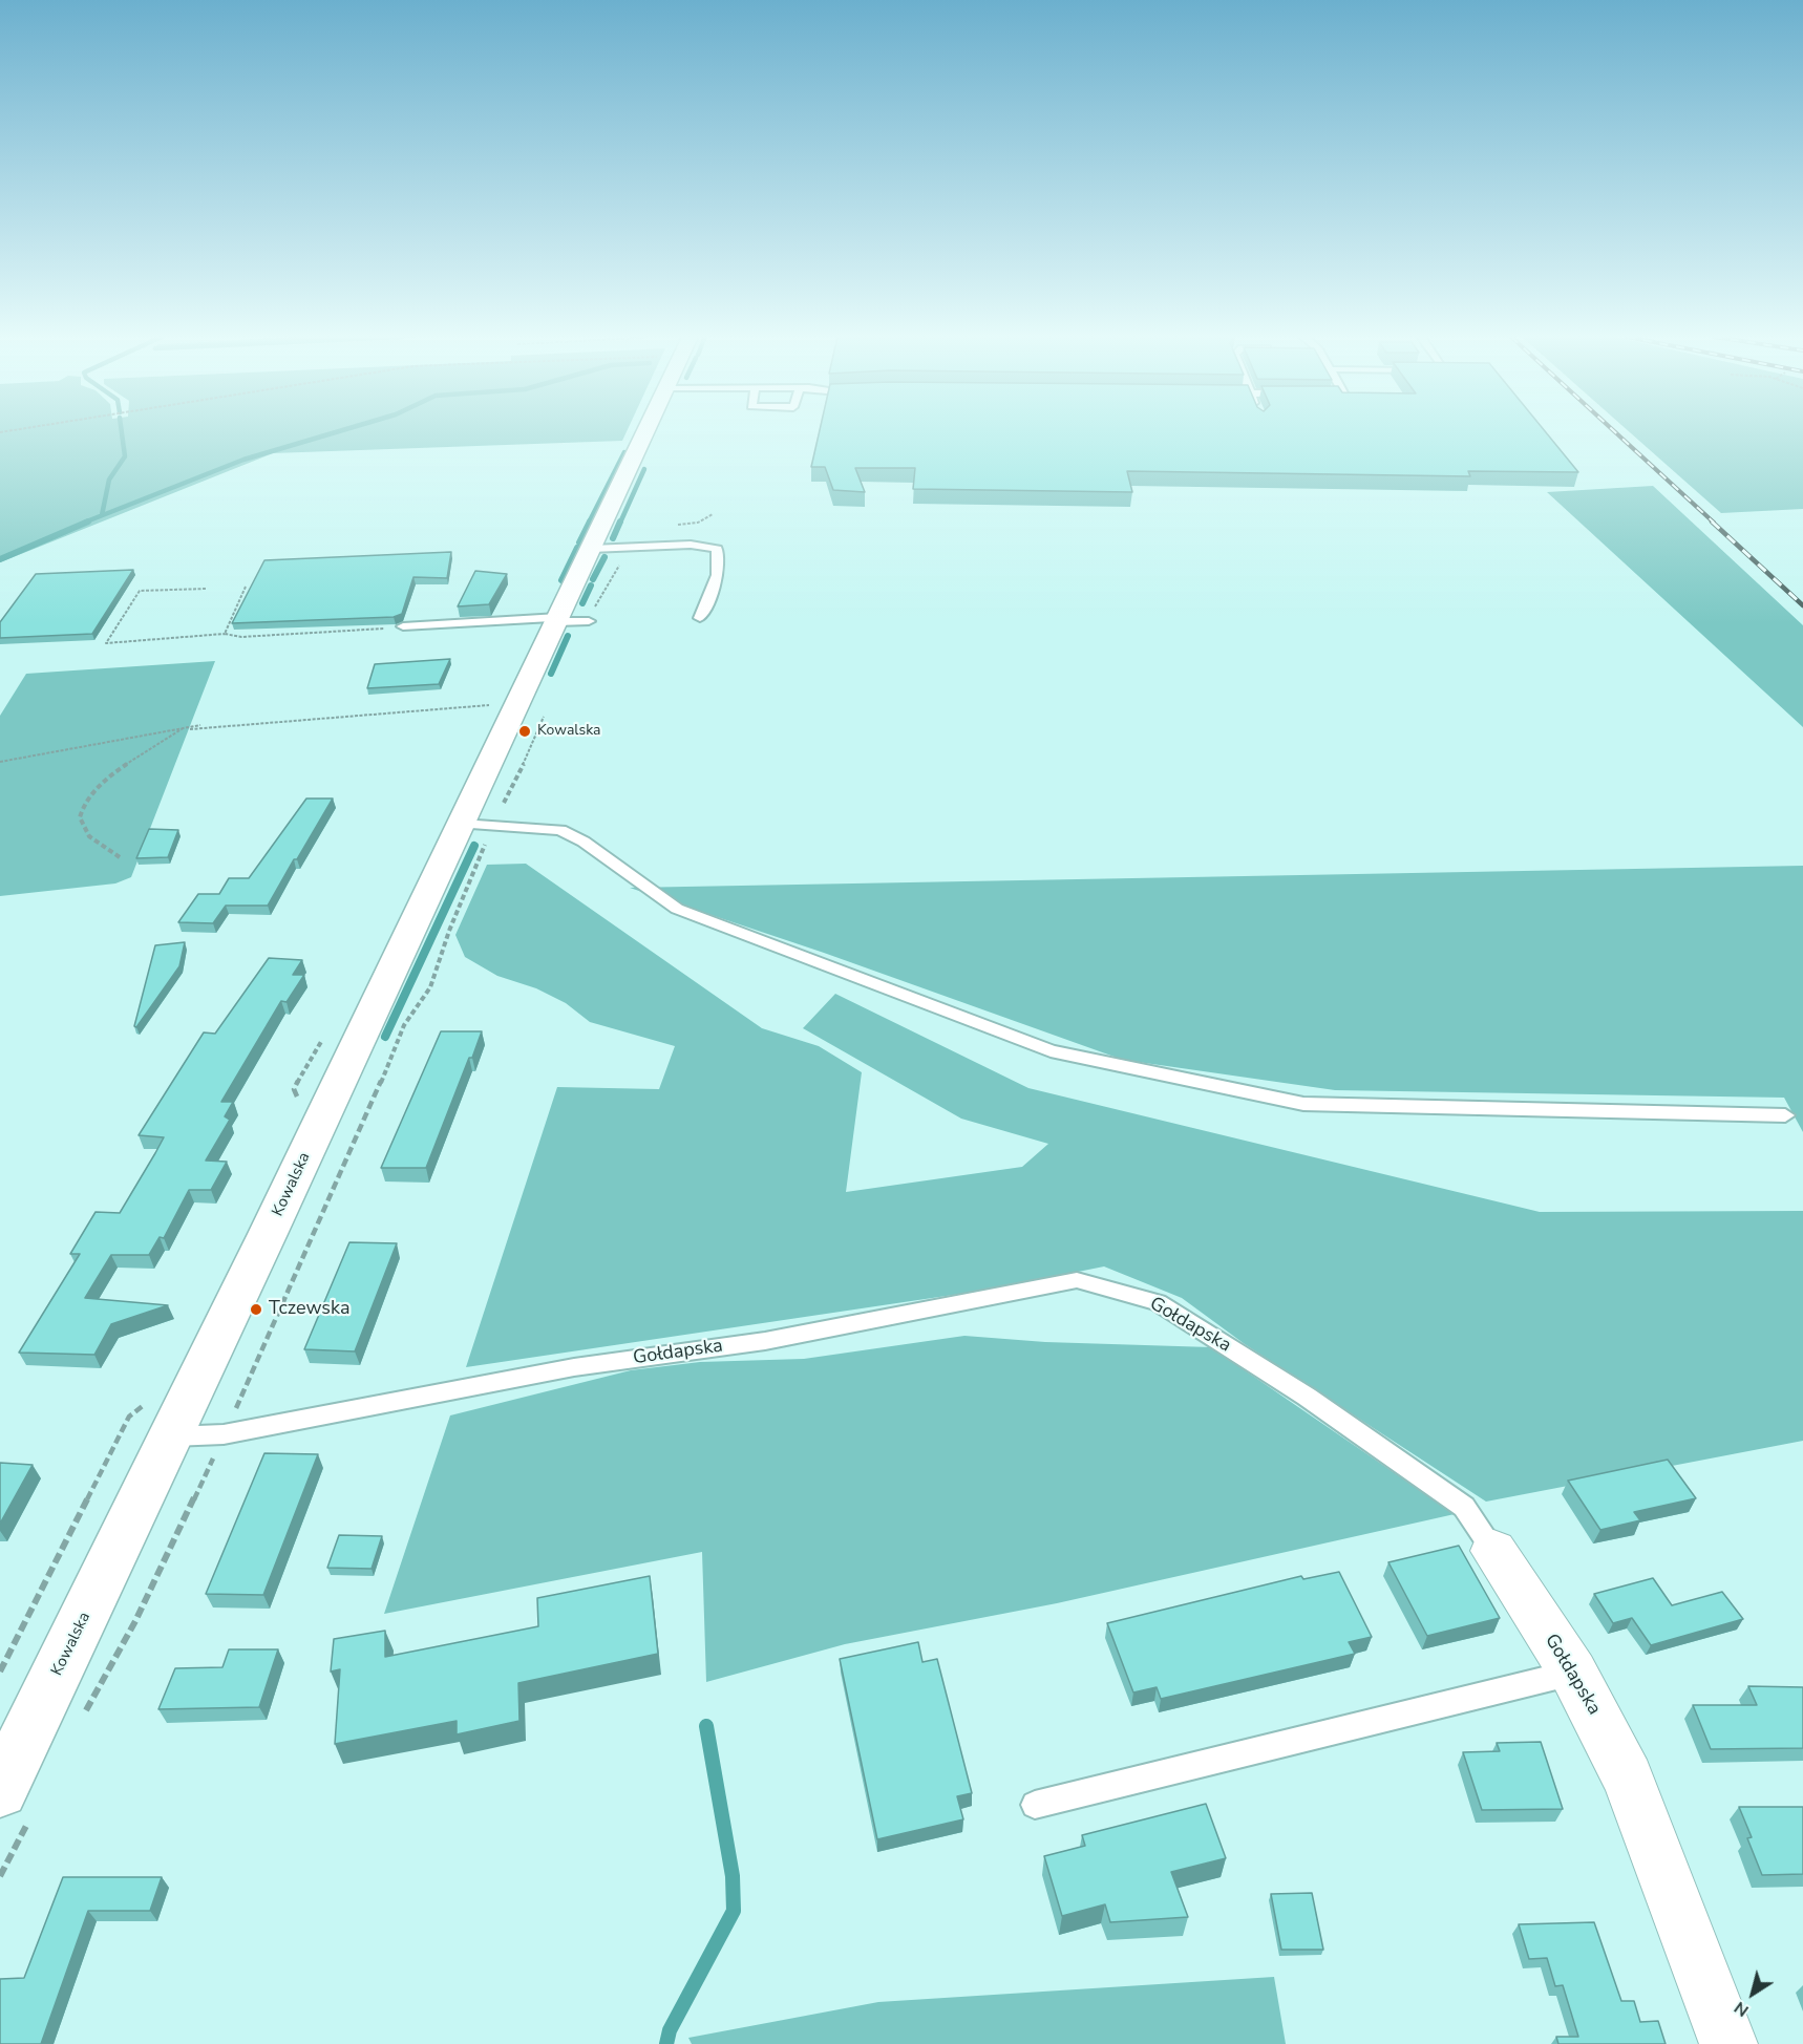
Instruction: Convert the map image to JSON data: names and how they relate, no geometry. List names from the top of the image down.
{
  "streets": {
    "street": ["Kowalska", "Gołdapska"]
  },
  "crossings": [
    ["Kowalska", "Gołdapska"]
  ],
  "places": ["Kowalska", "Tczewska"],
  "north": "bottom left"
}
